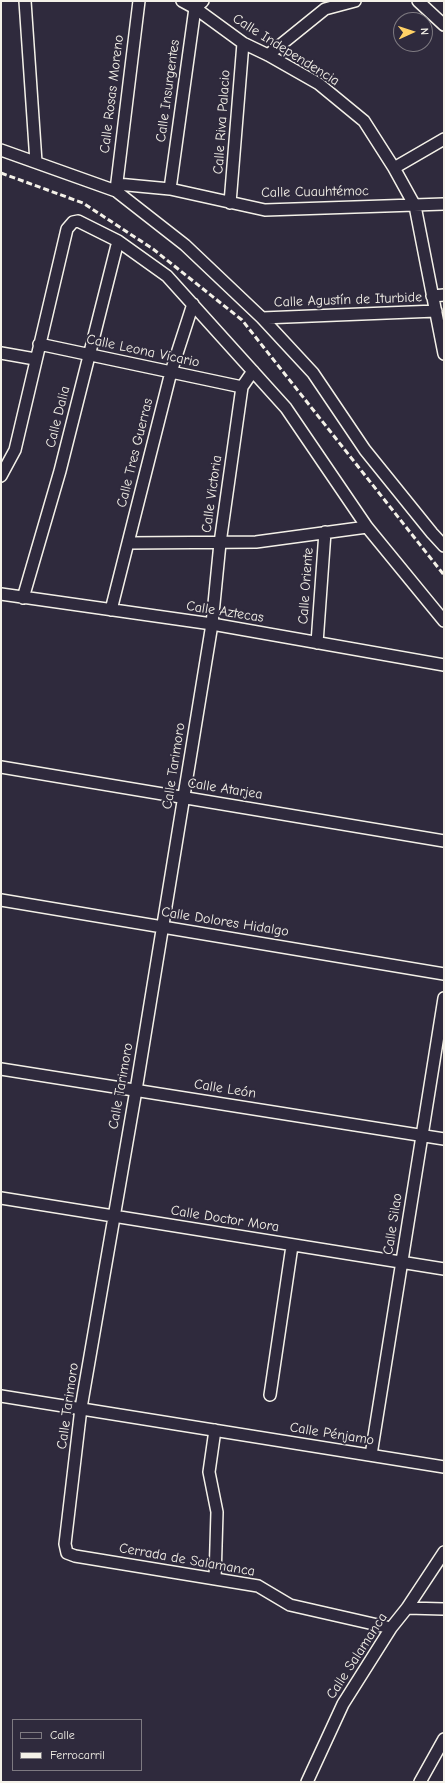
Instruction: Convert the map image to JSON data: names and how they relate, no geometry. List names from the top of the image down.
{
  "streets": {
    "street": [
      "Calle Independencia",
      "Calle Insurgentes",
      "Calle Rosas Moreno",
      "Calle Riva Palacio",
      "Calle Cuauhtémoc",
      "Calle Agustín de Iturbide",
      "Calle Leona Vicario",
      "Calle Dalia",
      "Calle Tres Guerras",
      "Calle Victoria",
      "Calle Oriente",
      "Calle Aztecas",
      "Calle Tarimoro",
      "Calle Atarjea",
      "Calle Dolores Hidalgo",
      "Calle León",
      "Calle Doctor Mora",
      "Calle Silao",
      "Calle Pénjamo",
      "Cerrada de Salamanca",
      "Calle Salamanca"
    ]
  },
  "crossings": [
    ["Calle Independencia", "Calle Insurgentes"],
    ["Calle Independencia", "Calle Riva Palacio"],
    ["Calle Independencia", "Calle Cuauhtémoc"],
    ["Calle Independencia", "Calle Agustín de Iturbide"],
    ["Calle Insurgentes", "Calle Cuauhtémoc"],
    ["Calle Rosas Moreno", "Calle Cuauhtémoc"],
    ["Calle Riva Palacio", "Calle Cuauhtémoc"],
    ["Calle Leona Vicario", "Calle Dalia"],
    ["Calle Leona Vicario", "Calle Tres Guerras"],
    ["Calle Leona Vicario", "Calle Victoria"],
    ["Calle Dalia", "Calle Aztecas"],
    ["Calle Tres Guerras", "Calle Aztecas"],
    ["Calle Victoria", "Calle Aztecas"],
    ["Calle Victoria", "Calle Tarimoro"],
    ["Calle Oriente", "Calle Aztecas"],
    ["Calle Aztecas", "Calle Tarimoro"],
    ["Calle Tarimoro", "Calle Atarjea"],
    ["Calle Tarimoro", "Calle Dolores Hidalgo"],
    ["Calle Tarimoro", "Calle León"],
    ["Calle Tarimoro", "Calle Doctor Mora"],
    ["Calle Tarimoro", "Calle Pénjamo"],
    ["Calle Tarimoro", "Cerrada de Salamanca"],
    ["Calle León", "Calle Silao"],
    ["Calle Doctor Mora", "Calle Silao"],
    ["Calle Silao", "Calle Pénjamo"],
    ["Cerrada de Salamanca", "Calle Salamanca"]
  ],
  "legend": ["Calle", "Ferrocarril"],
  "north": "right"
}
